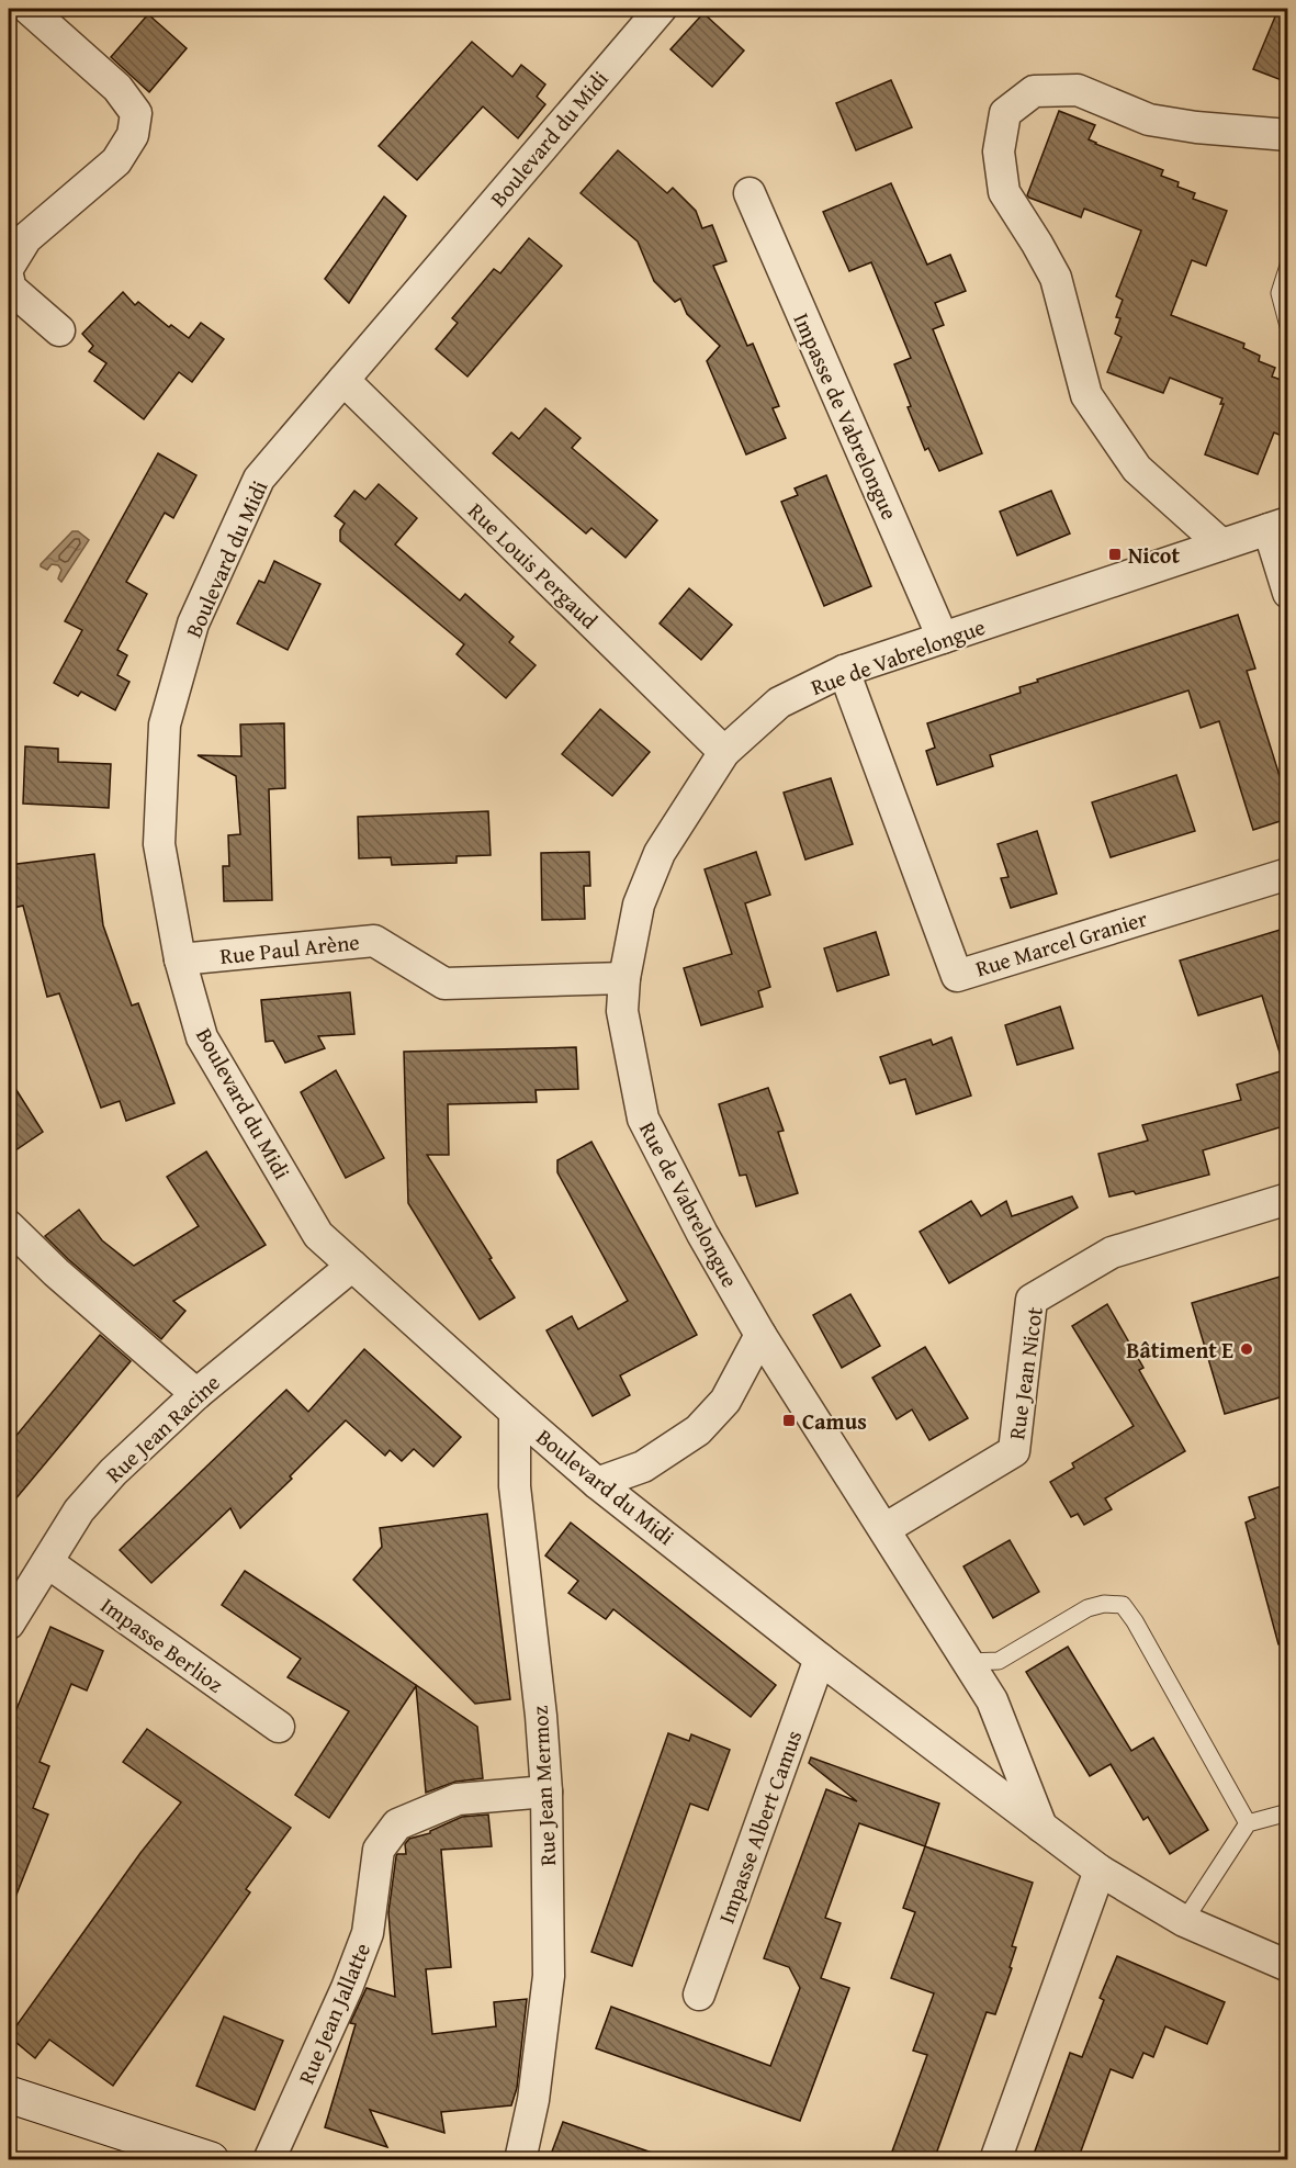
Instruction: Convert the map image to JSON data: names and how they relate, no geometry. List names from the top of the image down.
{
  "streets": {
    "street": [
      "Boulevard du Midi",
      "Impasse de Vabrelongue",
      "Rue Louis Pergaud",
      "Rue de Vabrelongue",
      "Rue Marcel Granier",
      "Rue Paul Arène",
      "Rue Jean Nicot",
      "Rue Jean Racine",
      "Impasse Berlioz",
      "Rue Jean Mermoz",
      "Impasse Albert Camus",
      "Rue Jean Jallatte"
    ]
  },
  "crossings": [
    ["Boulevard du Midi", "Rue Louis Pergaud"],
    ["Boulevard du Midi", "Rue de Vabrelongue"],
    ["Boulevard du Midi", "Rue Paul Arène"],
    ["Boulevard du Midi", "Rue Jean Racine"],
    ["Boulevard du Midi", "Rue Jean Mermoz"],
    ["Boulevard du Midi", "Impasse Albert Camus"],
    ["Impasse de Vabrelongue", "Rue de Vabrelongue"],
    ["Rue Louis Pergaud", "Rue de Vabrelongue"],
    ["Rue de Vabrelongue", "Rue Marcel Granier"],
    ["Rue de Vabrelongue", "Rue Paul Arène"],
    ["Rue de Vabrelongue", "Rue Jean Nicot"],
    ["Rue Jean Racine", "Impasse Berlioz"],
    ["Rue Jean Mermoz", "Rue Jean Jallatte"]
  ],
  "places": {
    "transit": ["Nicot", "Camus"],
    "other": ["Bâtiment E"]
  }
}
